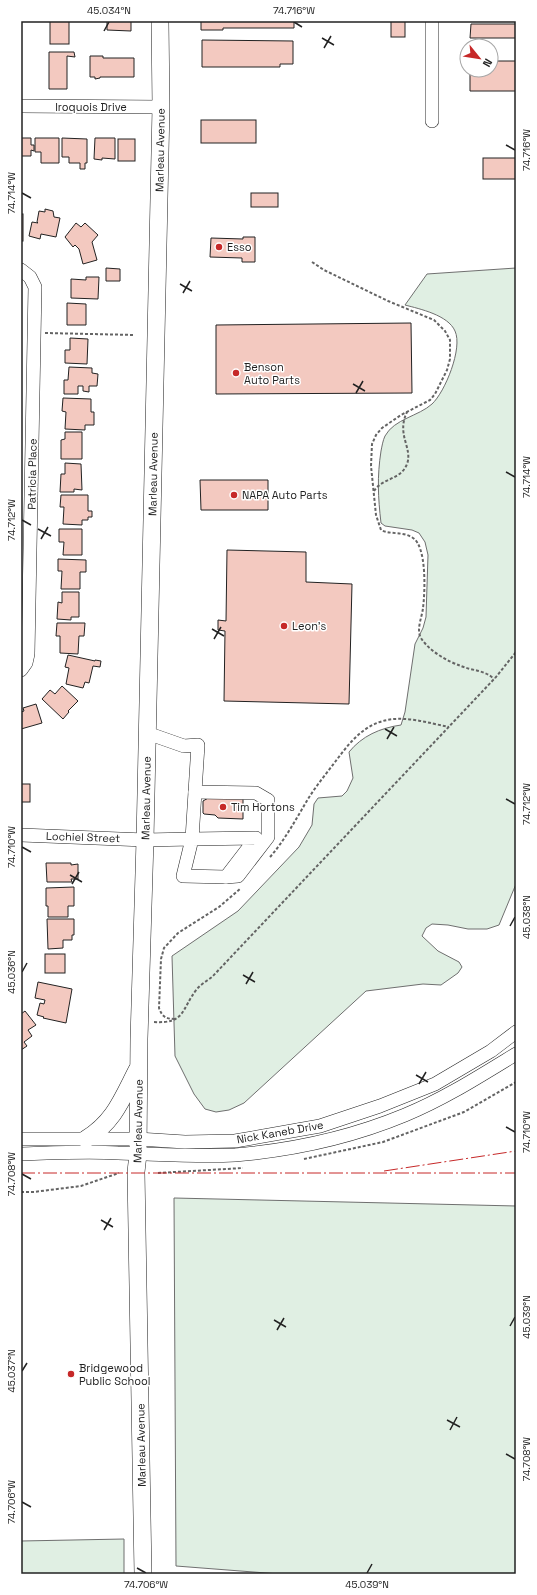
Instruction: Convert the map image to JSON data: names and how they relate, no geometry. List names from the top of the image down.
{
  "streets": {
    "main road": ["Marleau Avenue"],
    "street": [
      "Iroquois Drive",
      "Patricia Place",
      "Lochiel Street",
      "Nick Kaneb Drive"
    ]
  },
  "crossings": [
    ["Iroquois Drive", "Marleau Avenue"],
    ["Marleau Avenue", "Lochiel Street"],
    ["Marleau Avenue", "Nick Kaneb Drive"]
  ],
  "places": [
    "Esso",
    "Benson Auto Parts",
    "NAPA Auto Parts",
    "Leon's",
    "Tim Hortons",
    "Bridgewood Public School"
  ],
  "north": "bottom right",
  "coordinates": [
    "45.034°N",
    "74.716°W",
    "74.714°W",
    "74.712°W",
    "74.710°W",
    "45.038°N",
    "45.036°N",
    "74.708°W",
    "45.039°N",
    "45.037°N",
    "74.706°W"
  ]
}
